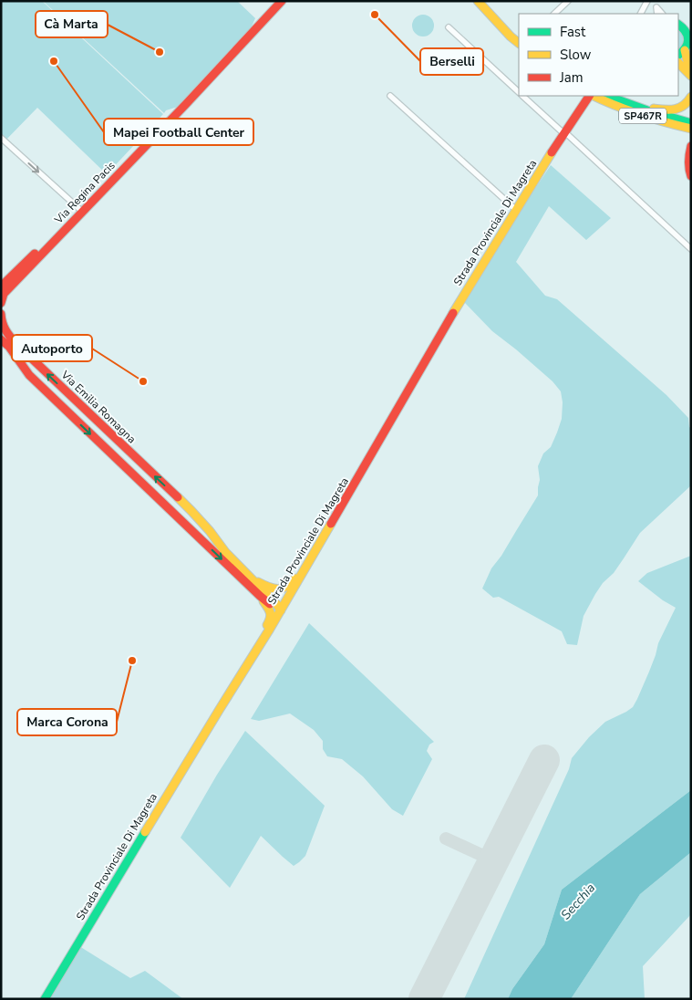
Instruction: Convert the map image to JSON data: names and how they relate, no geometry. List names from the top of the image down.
{
  "streets": {
    "main road": [
      "SP467R",
      "Via Regina Pacis",
      "Strada Provinciale Di Magreta",
      "Via Emilia Romagna"
    ]
  },
  "crossings": [
    ["Strada Provinciale Di Magreta", "Via Emilia Romagna"]
  ],
  "water": ["Secchia"],
  "places": [
    "Berselli",
    "Cà Marta",
    "Mapei Football Center",
    "Autoporto",
    "Marca Corona"
  ],
  "legend": ["Fast", "Slow", "Jam"]
}
